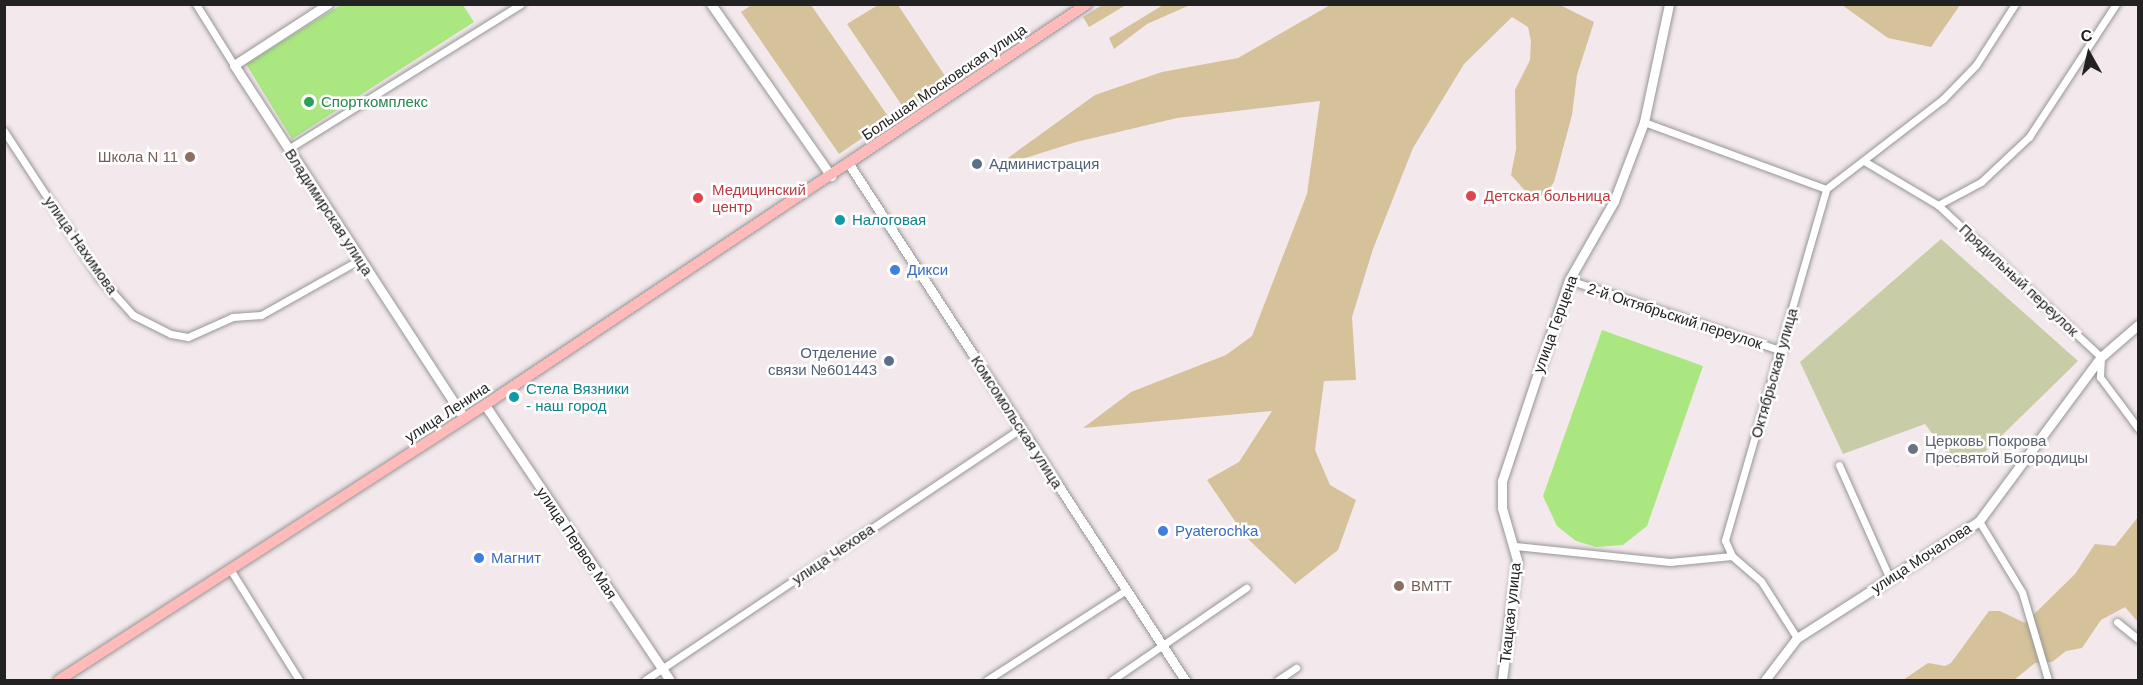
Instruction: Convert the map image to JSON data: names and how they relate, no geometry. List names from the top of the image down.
{
  "streets": {
    "main road": ["Большая Московская улица", "улица Ленина"],
    "street": [
      "Владимирская улица",
      "улица Нахимова",
      "Прядильный переулок",
      "2-й Октябрьский переулок",
      "улица Герцена",
      "Октябрьская улица",
      "Комсомольская улица",
      "улица Первое Мая",
      "улица Чехова",
      "улица Мочалова",
      "Ткацкая улица"
    ]
  },
  "crossings": [
    ["Большая Московская улица", "улица Ленина"],
    ["Большая Московская улица", "Комсомольская улица"],
    ["Владимирская улица", "улица Нахимова"],
    ["Владимирская улица", "улица Ленина"],
    ["Прядильный переулок", "улица Мочалова"],
    ["2-й Октябрьский переулок", "улица Герцена"],
    ["2-й Октябрьский переулок", "Октябрьская улица"],
    ["улица Герцена", "Ткацкая улица"],
    ["улица Ленина", "Комсомольская улица"],
    ["улица Ленина", "улица Первое Мая"],
    ["Комсомольская улица", "улица Чехова"],
    ["улица Первое Мая", "улица Чехова"]
  ],
  "places": [
    "Спорткомплекс",
    "Школа N 11",
    "Администрация",
    "Детская больница",
    "Медицинский центр",
    "Налоговая",
    "Дикси",
    "Отделение связи №601443",
    "Стела Вязники - наш город",
    "Церковь Покрова Пресвятой Богородицы",
    "Pyaterochka",
    "Магнит",
    "ВМТТ"
  ],
  "north": "top"
}
